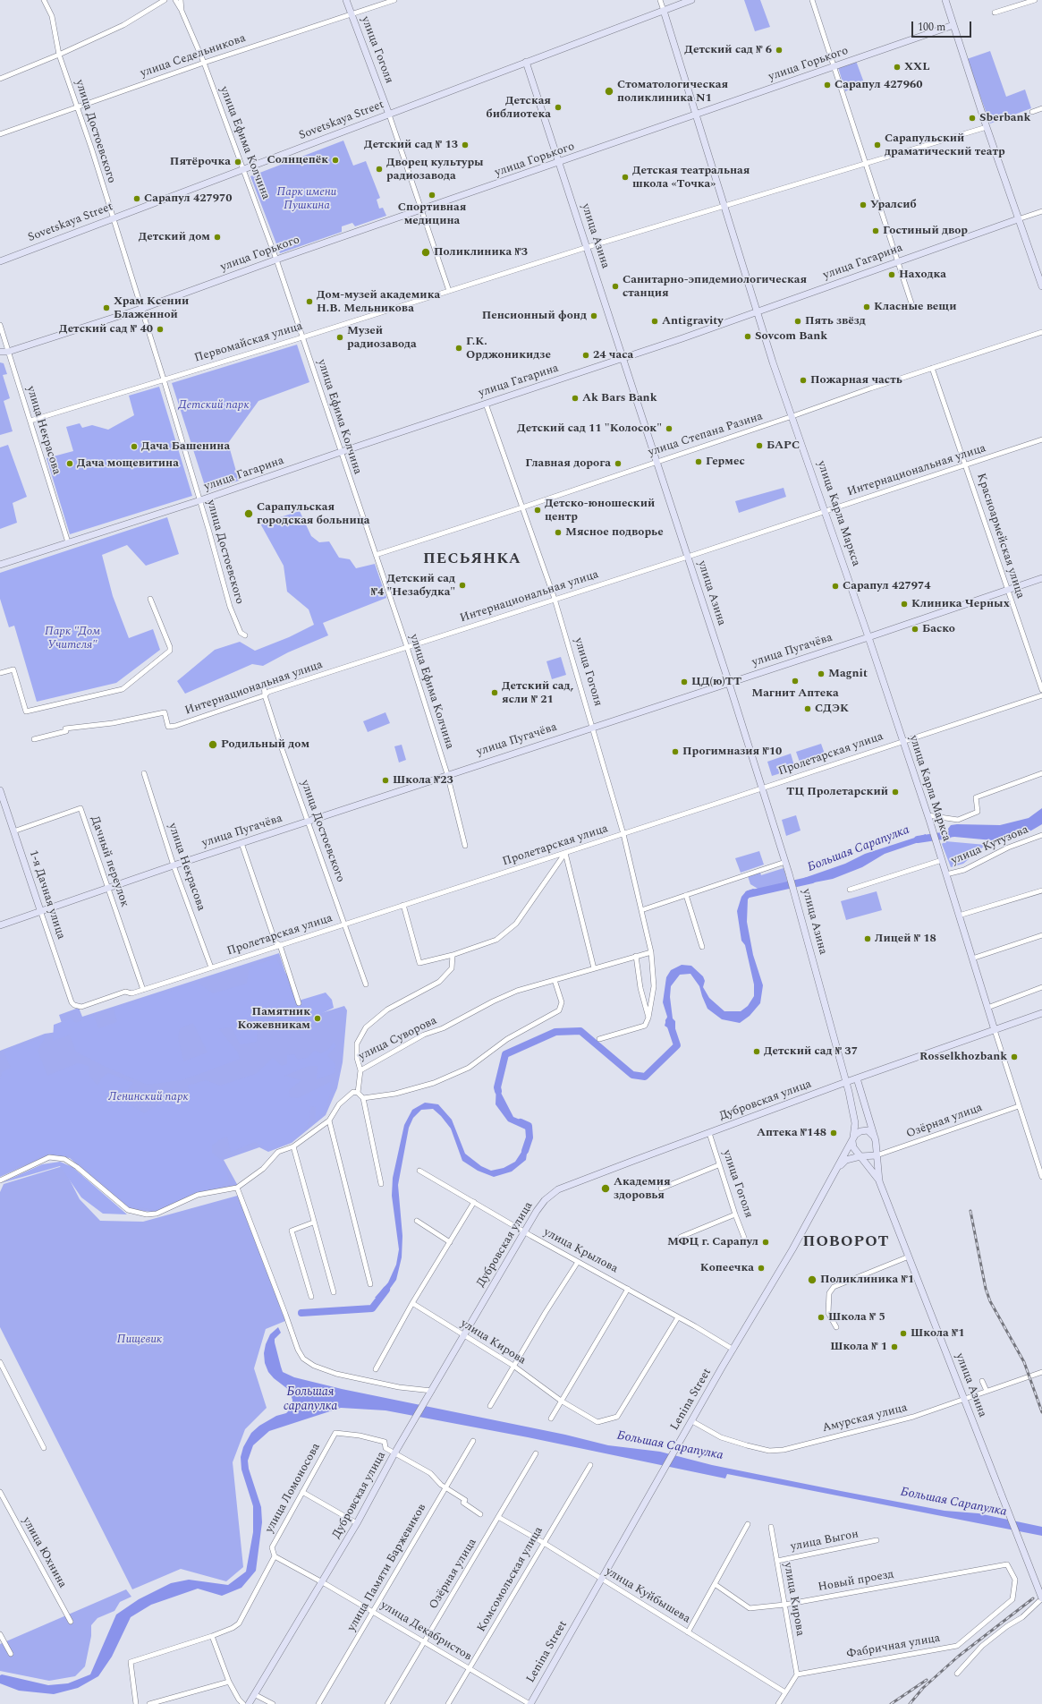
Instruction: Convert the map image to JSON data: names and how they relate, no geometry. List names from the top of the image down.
{
  "streets": {
    "main road": [
      "улица Гоголя",
      "улица Горького",
      "Sovetskaya Street",
      "улица Азина",
      "улица Гагарина",
      "улица Карла Маркса",
      "улица Пугачёва",
      "1-я Дачная улица",
      "Дубровская улица",
      "Lenina Street"
    ],
    "street": [
      "улица Седельникова",
      "улица Достоевского",
      "улица Ефима Колчина",
      "Первомайская улица",
      "улица Некрасова",
      "улица Степана Разина",
      "Интернациональная улица",
      "Красноармейская улица",
      "Пролетарская улица",
      "улица Кутузова",
      "Дачный переулок",
      "улица Суворова",
      "Озёрная улица",
      "улица Крылова",
      "улица Кирова",
      "Амурская улица",
      "улица Ломоносова",
      "улица Выгон",
      "улица Юхнина",
      "улица Памяти Баржевиков",
      "Комсомольская улица",
      "Новый проезд",
      "улица Куйбышева",
      "улица Декабристов",
      "Фабричная улица"
    ]
  },
  "crossings": [
    ["улица Гоголя", "улица Седельникова"],
    ["улица Гоголя", "улица Горького"],
    ["улица Гоголя", "Sovetskaya Street"],
    ["улица Гоголя", "улица Гагарина"],
    ["улица Гоголя", "Первомайская улица"],
    ["улица Гоголя", "улица Степана Разина"],
    ["улица Гоголя", "Интернациональная улица"],
    ["улица Гоголя", "улица Пугачёва"],
    ["улица Гоголя", "Пролетарская улица"],
    ["улица Гоголя", "улица Суворова"],
    ["улица Гоголя", "Дубровская улица"],
    ["улица Седельникова", "улица Достоевского"],
    ["улица Седельникова", "улица Ефима Колчина"],
    ["улица Горького", "улица Достоевского"],
    ["улица Горького", "улица Ефима Колчина"],
    ["улица Горького", "улица Азина"],
    ["улица Горького", "улица Некрасова"],
    ["улица Горького", "улица Карла Маркса"],
    ["Sovetskaya Street", "улица Достоевского"],
    ["Sovetskaya Street", "улица Ефима Колчина"],
    ["Sovetskaya Street", "улица Азина"],
    ["Sovetskaya Street", "улица Карла Маркса"],
    ["улица Достоевского", "улица Гагарина"],
    ["улица Достоевского", "Первомайская улица"],
    ["улица Достоевского", "Интернациональная улица"],
    ["улица Достоевского", "улица Пугачёва"],
    ["улица Достоевского", "Пролетарская улица"],
    ["улица Ефима Колчина", "улица Гагарина"],
    ["улица Ефима Колчина", "Первомайская улица"],
    ["улица Ефима Колчина", "улица Степана Разина"],
    ["улица Ефима Колчина", "Интернациональная улица"],
    ["улица Ефима Колчина", "улица Пугачёва"],
    ["улица Азина", "улица Гагарина"],
    ["улица Азина", "Первомайская улица"],
    ["улица Азина", "улица Степана Разина"],
    ["улица Азина", "Интернациональная улица"],
    ["улица Азина", "улица Пугачёва"],
    ["улица Азина", "Пролетарская улица"],
    ["улица Азина", "Дубровская улица"],
    ["улица Азина", "Озёрная улица"],
    ["улица Азина", "Амурская улица"],
    ["улица Гагарина", "улица Некрасова"],
    ["улица Гагарина", "улица Карла Маркса"],
    ["Первомайская улица", "улица Некрасова"],
    ["Первомайская улица", "улица Карла Маркса"],
    ["улица Некрасова", "улица Пугачёва"],
    ["улица Некрасова", "Пролетарская улица"],
    ["улица Степана Разина", "улица Карла Маркса"],
    ["улица Степана Разина", "Красноармейская улица"],
    ["Интернациональная улица", "улица Карла Маркса"],
    ["Интернациональная улица", "Красноармейская улица"],
    ["улица Карла Маркса", "улица Пугачёва"],
    ["улица Карла Маркса", "Пролетарская улица"],
    ["улица Карла Маркса", "улица Кутузова"],
    ["улица Карла Маркса", "Дубровская улица"],
    ["улица Карла Маркса", "Озёрная улица"],
    ["Красноармейская улица", "улица Пугачёва"],
    ["улица Пугачёва", "Дачный переулок"],
    ["улица Пугачёва", "1-я Дачная улица"],
    ["Пролетарская улица", "Дачный переулок"],
    ["Пролетарская улица", "1-я Дачная улица"],
    ["Дачный переулок", "1-я Дачная улица"],
    ["Дубровская улица", "улица Крылова"],
    ["Дубровская улица", "улица Кирова"],
    ["Дубровская улица", "улица Ломоносова"],
    ["Дубровская улица", "улица Декабристов"],
    ["Озёрная улица", "улица Куйбышева"],
    ["Озёрная улица", "улица Декабристов"],
    ["улица Крылова", "Lenina Street"],
    ["улица Кирова", "улица Выгон"],
    ["улица Кирова", "Новый проезд"],
    ["улица Кирова", "Фабричная улица"],
    ["Lenina Street", "Амурская улица"],
    ["Lenina Street", "улица Куйбышева"],
    ["Lenina Street", "улица Декабристов"],
    ["улица Ломоносова", "улица Декабристов"],
    ["улица Памяти Баржевиков", "улица Декабристов"],
    ["Комсомольская улица", "улица Куйбышева"],
    ["Комсомольская улица", "улица Декабристов"],
    ["Новый проезд", "Фабричная улица"]
  ],
  "districts": ["ПЕСЬЯНКА", "ПОВОРОТ"],
  "water": ["Большая Сарапулка", "Большая сарапулка"],
  "parks": [
    "Парк имени Пушкина",
    "Детский парк",
    "Парк \"Дом Учителя\"",
    "Ленинский парк",
    "Пищевик"
  ],
  "places": [
    "Детский сад № 6",
    "XXL",
    "Сарапул 427960",
    "Стоматологическая поликлиника N1",
    "Детская библиотека",
    "Sberbank",
    "Детский сад № 13",
    "Сарапульский драматический театр",
    "Солнцепёк",
    "Пятёрочка",
    "Дворец культуры радиозавода",
    "Детская театральная школа «Точка»",
    "Спортивная медицина",
    "Сарапул 427970",
    "Уралсиб",
    "Гостиный двор",
    "Детский дом",
    "Поликлиника №3",
    "Находка",
    "Санитарно-эпидемиологическая станция",
    "Дом-музей академика Н.В. Мельникова",
    "Класные вещи",
    "Храм Ксении Блаженной",
    "Пенсионный фонд",
    "Antigravity",
    "Пять звёзд",
    "Детский сад № 40",
    "Sovcom Bank",
    "Музей радиозавода",
    "Г.К. Орджоникидзе",
    "24 часа",
    "Пожарная часть",
    "Ak Bars Bank",
    "Детский сад 11 \"Колосок\"",
    "БАРС",
    "Дача Башенина",
    "Гермес",
    "Дача мощевитина",
    "Главная дорога",
    "Детско-юношеский центр",
    "Сарапульская городская больница",
    "Мясное подворье",
    "Детский сад №4 \"Незабудка\"",
    "Сарапул 427974",
    "Клиника Черных",
    "Баско",
    "Magnit",
    "Магнит Аптека",
    "ЦД(ю)ТТ",
    "Детский сад, ясли № 21",
    "СДЭК",
    "Родильный дом",
    "Прогимназия №10",
    "Школа №23",
    "ТЦ Пролетарский",
    "Лицей № 18",
    "Памятник Кожевникам",
    "Детский сад № 37",
    "Rosselkhozbank",
    "Аптека №148",
    "Академия здоровья",
    "МФЦ г. Сарапул",
    "Копеечка",
    "Поликлиника №1",
    "Школа № 5",
    "Школа №1",
    "Школа № 1"
  ],
  "scale_bar": "100 m"
}
